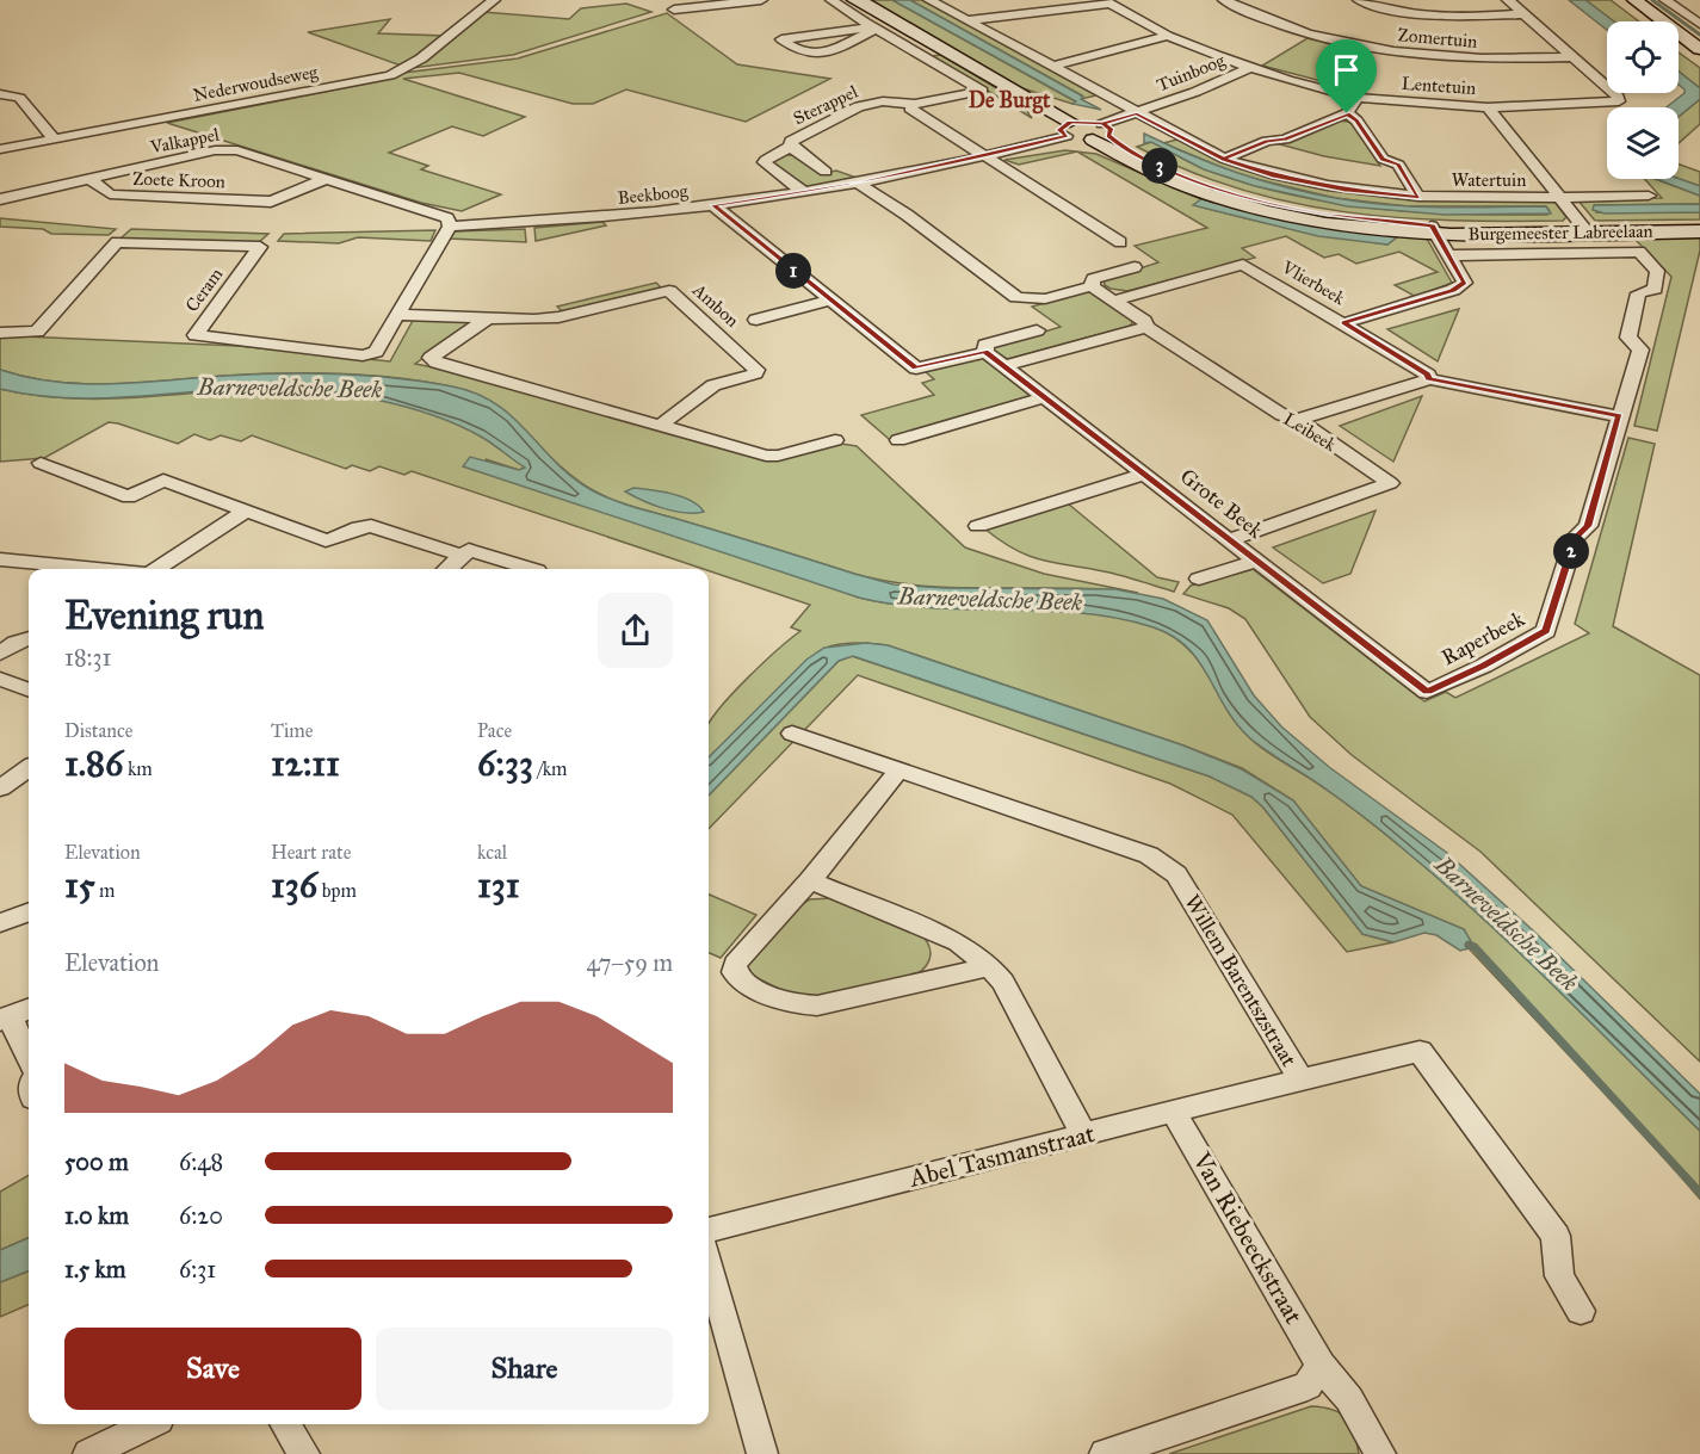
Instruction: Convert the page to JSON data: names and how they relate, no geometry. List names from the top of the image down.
{
  "streets": {
    "street": [
      "Zomertuin",
      "Tuinboog",
      "Nederwoudseweg",
      "Lentetuin",
      "Sterappel",
      "Valkappel",
      "Zoete Kroon",
      "Watertuin",
      "Beekboog",
      "Burgemeester Labreelaan",
      "Vlierbeek",
      "Ceram",
      "Ambon",
      "Leibeek",
      "Grote Beek",
      "Raperbeek",
      "Willem Barentszstraat",
      "Abel Tasmanstraat",
      "Van Riebeeckstraat"
    ]
  },
  "crossings": [
    ["Zomertuin", "Lentetuin"],
    ["Tuinboog", "Lentetuin"],
    ["Tuinboog", "Watertuin"],
    ["Tuinboog", "Burgemeester Labreelaan"],
    ["Lentetuin", "Watertuin"],
    ["Sterappel", "Beekboog"],
    ["Valkappel", "Zoete Kroon"],
    ["Valkappel", "Beekboog"],
    ["Valkappel", "Ceram"],
    ["Watertuin", "Burgemeester Labreelaan"],
    ["Beekboog", "Ceram"],
    ["Vlierbeek", "Leibeek"],
    ["Ceram", "Ambon"],
    ["Leibeek", "Grote Beek"],
    ["Grote Beek", "Raperbeek"],
    ["Willem Barentszstraat", "Abel Tasmanstraat"],
    ["Abel Tasmanstraat", "Van Riebeeckstraat"]
  ],
  "districts": ["De Burgt"],
  "water": ["Barneveldsche Beek"],
  "page": {
    "pins": ["3", "1", "2"],
    "heading": ["Evening run", "18:31"],
    "stats": [
      ["Distance", "1.86 km"],
      ["Time", "12:11"],
      ["Pace", "6:33 /km"],
      ["Elevation", "15 m"],
      ["Heart rate", "136 bpm"],
      ["kcal", "131"]
    ],
    "chart": ["Elevation", "47–59 m"],
    "list": [
      {
        "name": "500 m",
        "note": "6:48"
      },
      {
        "name": "1.0 km",
        "note": "6:20"
      },
      {
        "name": "1.5 km",
        "note": "6:31"
      }
    ],
    "buttons": ["Save", "Share"]
  }
}
